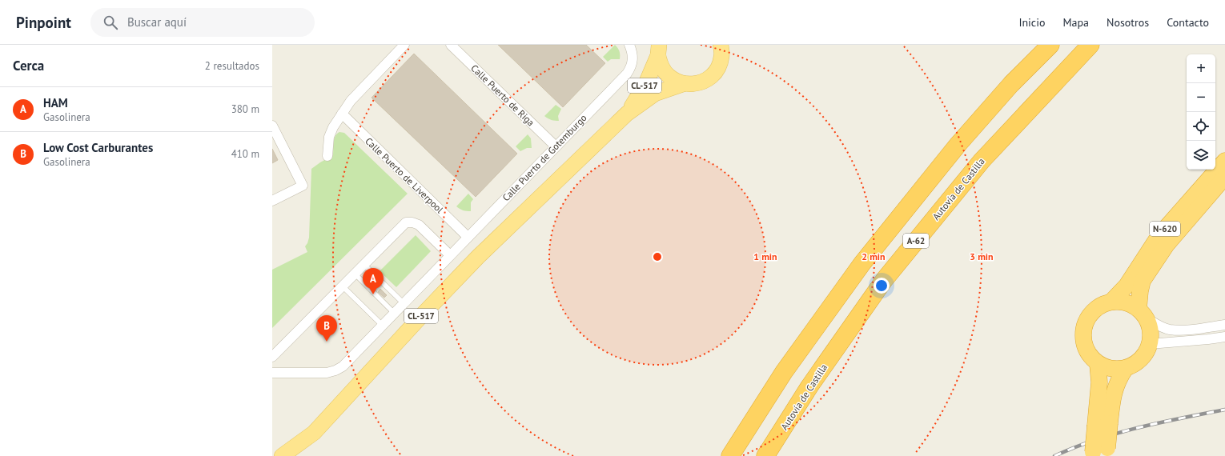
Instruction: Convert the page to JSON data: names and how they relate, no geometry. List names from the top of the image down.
{
  "streets": {
    "highway": ["Autovía de Castilla", "N-620", "A-62"],
    "main road": ["CL-517"],
    "street": ["Calle Puerto de Riga", "Calle Puerto de Gotemburgo", "Calle Puerto de Liverpool"]
  },
  "crossings": [
    ["Calle Puerto de Riga", "Calle Puerto de Gotemburgo"],
    ["Calle Puerto de Gotemburgo", "Calle Puerto de Liverpool"]
  ],
  "page": {
    "header": "Pinpoint",
    "search": "Buscar aquí",
    "nav": [
      "Inicio",
      "Mapa",
      "Nosotros",
      "Contacto"
    ],
    "heading": ["Cerca", "2 resultados"],
    "map_buttons": ["+", "−"],
    "list": [
      {
        "mark": "A",
        "name": "HAM",
        "note": "Gasolinera",
        "value": "380 m"
      },
      {
        "mark": "B",
        "name": "Low Cost Carburantes",
        "note": "Gasolinera",
        "value": "410 m"
      }
    ],
    "pins": ["A", "B"]
  },
  "rings": ["1 min", "2 min", "3 min"]
}
